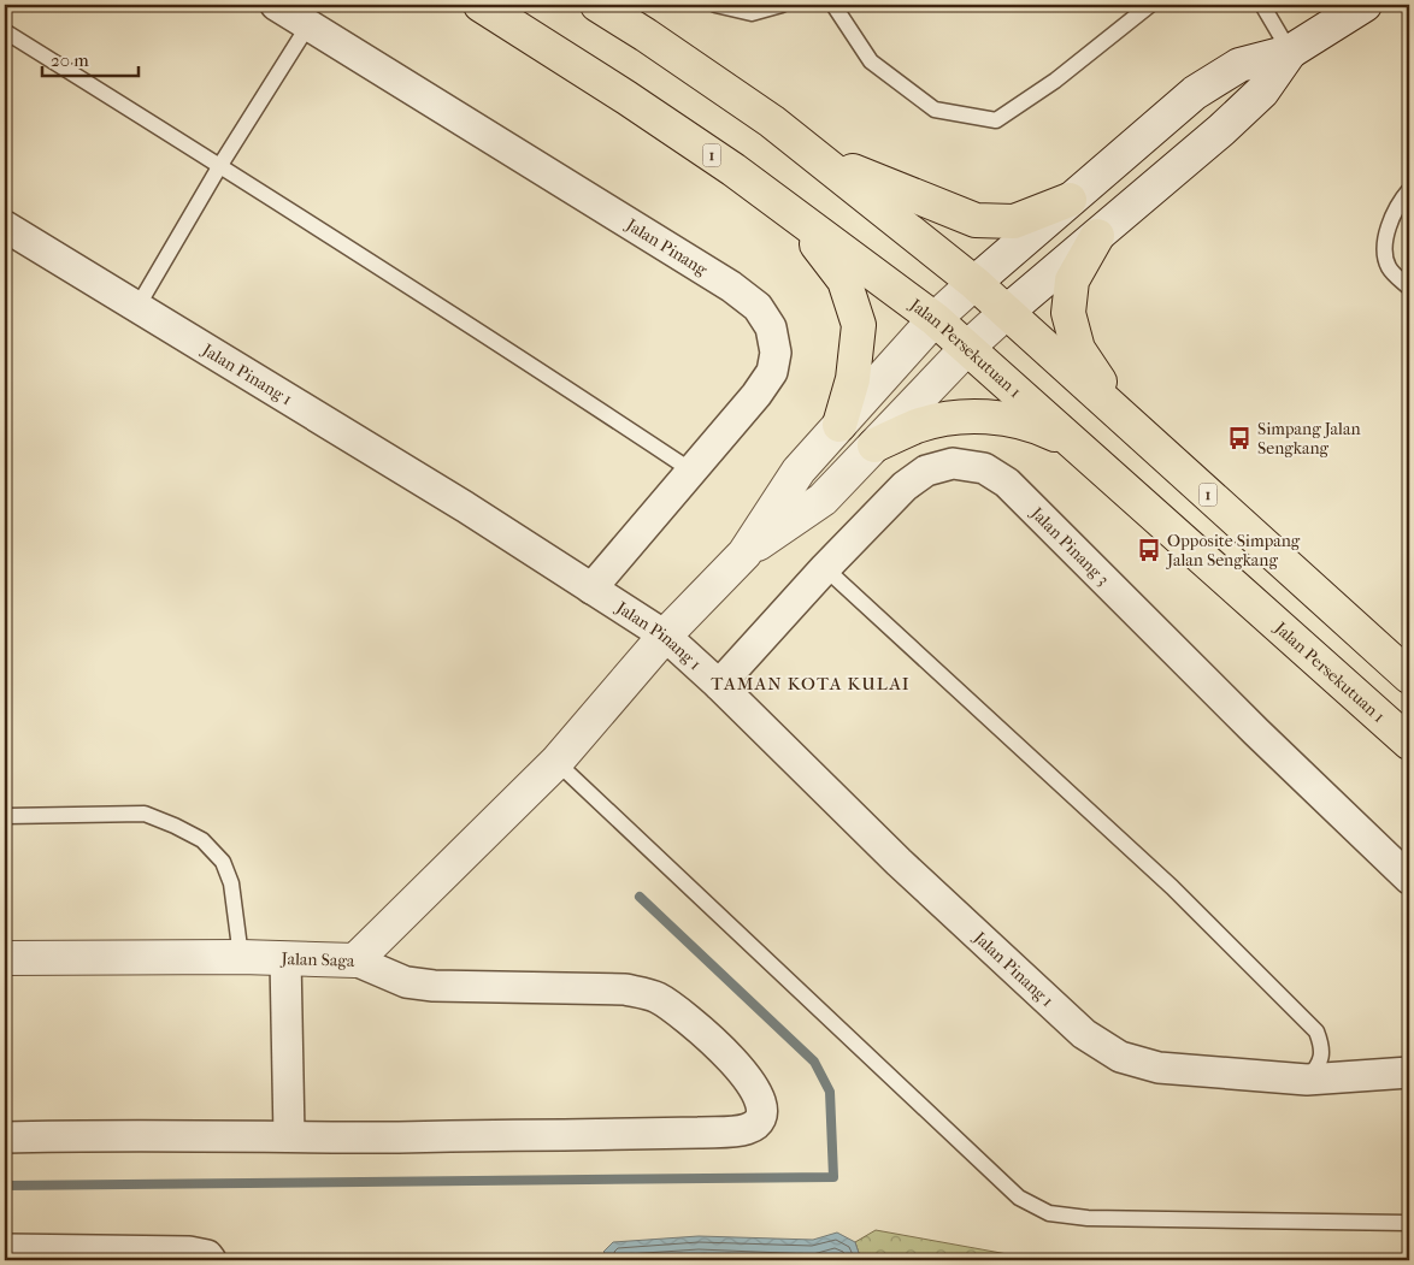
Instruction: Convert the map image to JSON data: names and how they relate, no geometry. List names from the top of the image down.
{
  "streets": {
    "highway": ["1", "Jalan Persekutuan 1"],
    "street": [
      "Jalan Pinang",
      "Jalan Pinang 1",
      "Jalan Pinang 3",
      "Jalan Saga"
    ]
  },
  "crossings": [
    ["Jalan Pinang", "Jalan Pinang 1"],
    ["Jalan Pinang 1", "Jalan Pinang 3"]
  ],
  "districts": ["TAMAN KOTA KULAI"],
  "places": {
    "bus stop": ["Simpang Jalan Sengkang", "Opposite Simpang Jalan Sengkang"]
  },
  "scale_bar": "20 m"
}
